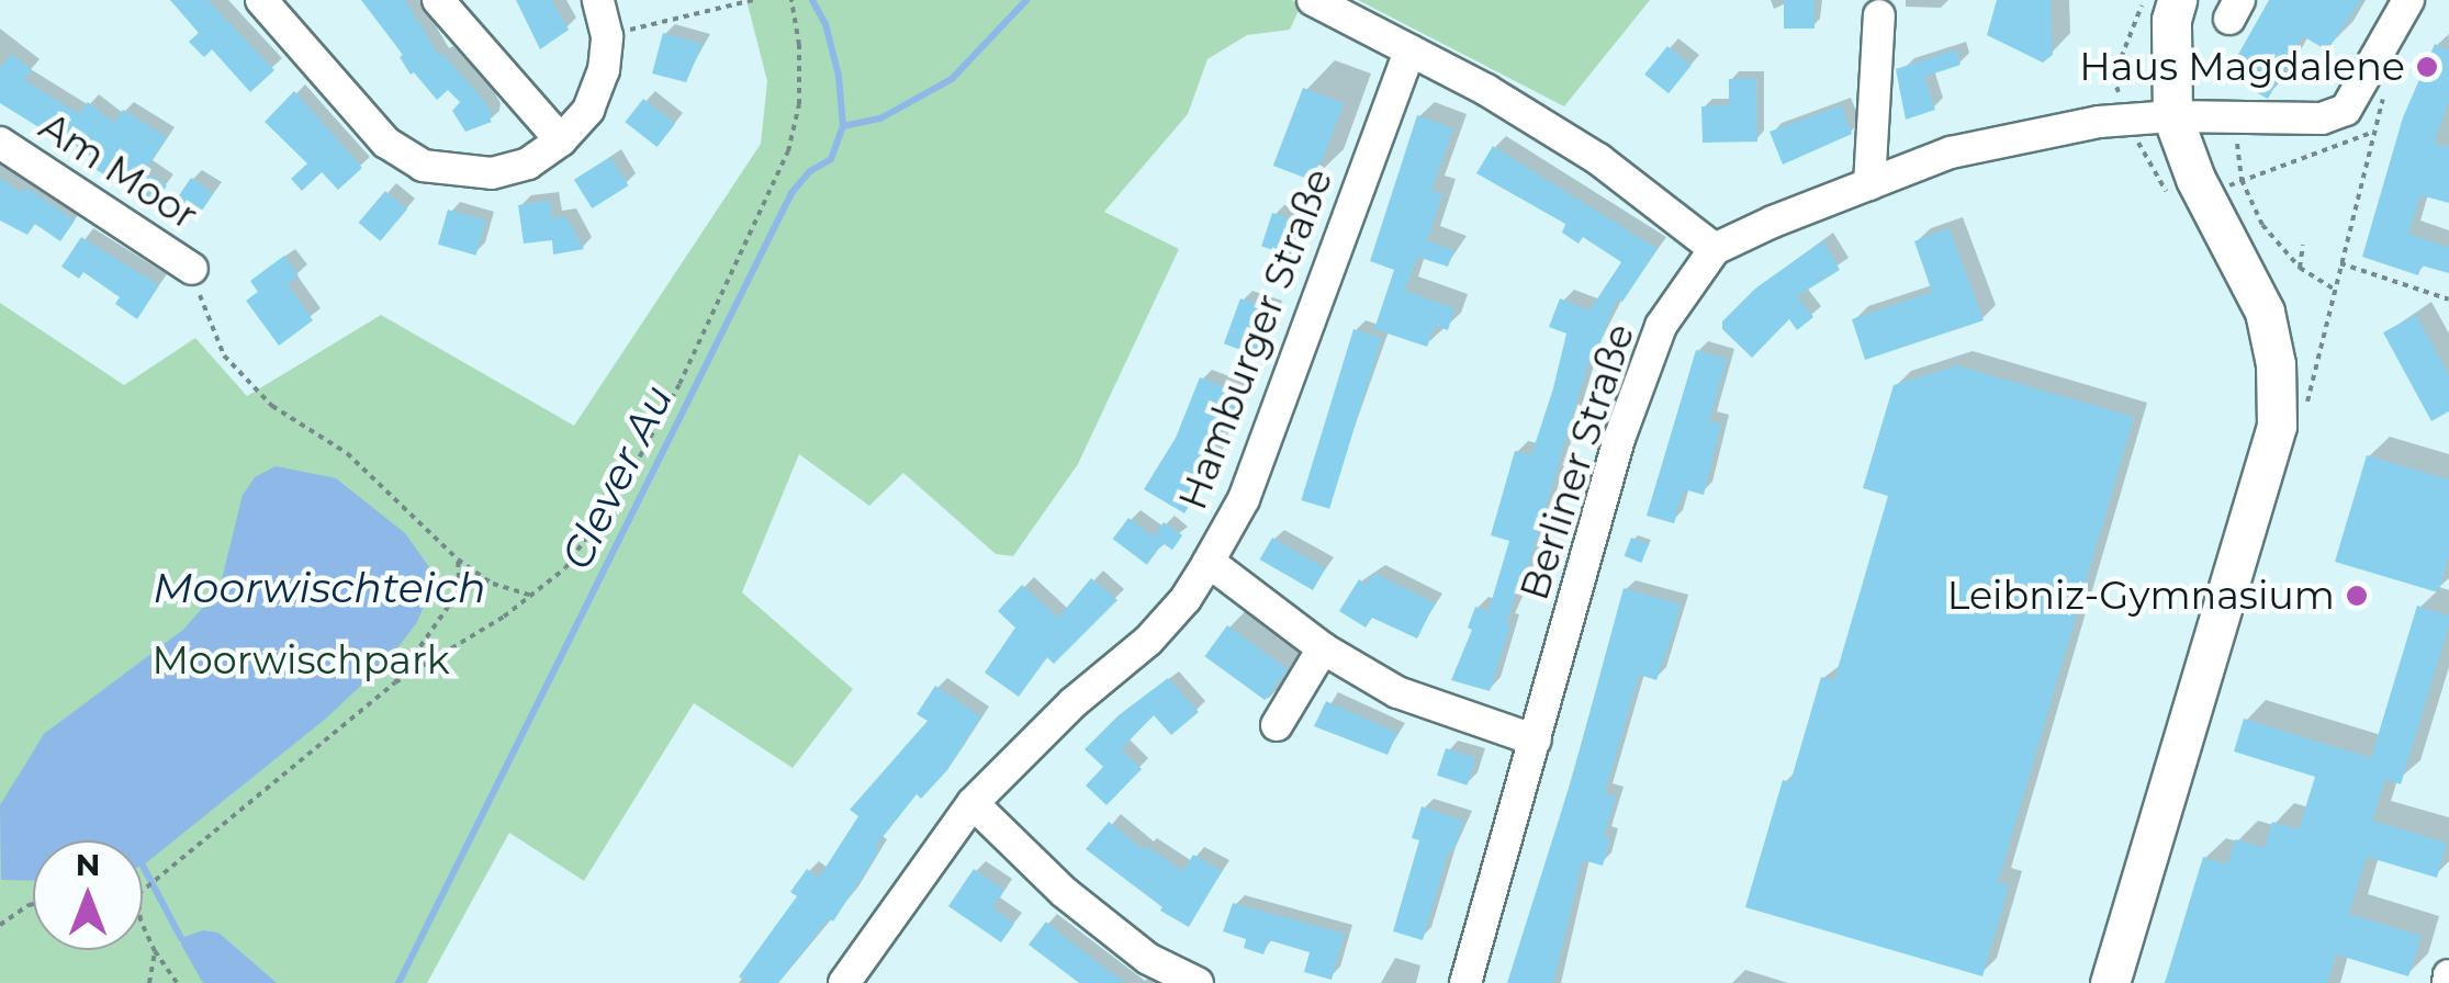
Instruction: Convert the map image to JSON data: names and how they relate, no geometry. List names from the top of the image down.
{
  "streets": {
    "street": ["Am Moor", "Hamburger Straße", "Berliner Straße"]
  },
  "water": ["Clever Au", "Moorwischteich"],
  "parks": ["Moorwischpark"],
  "places": ["Haus Magdalene", "Leibniz-Gymnasium"],
  "north": "top"
}
